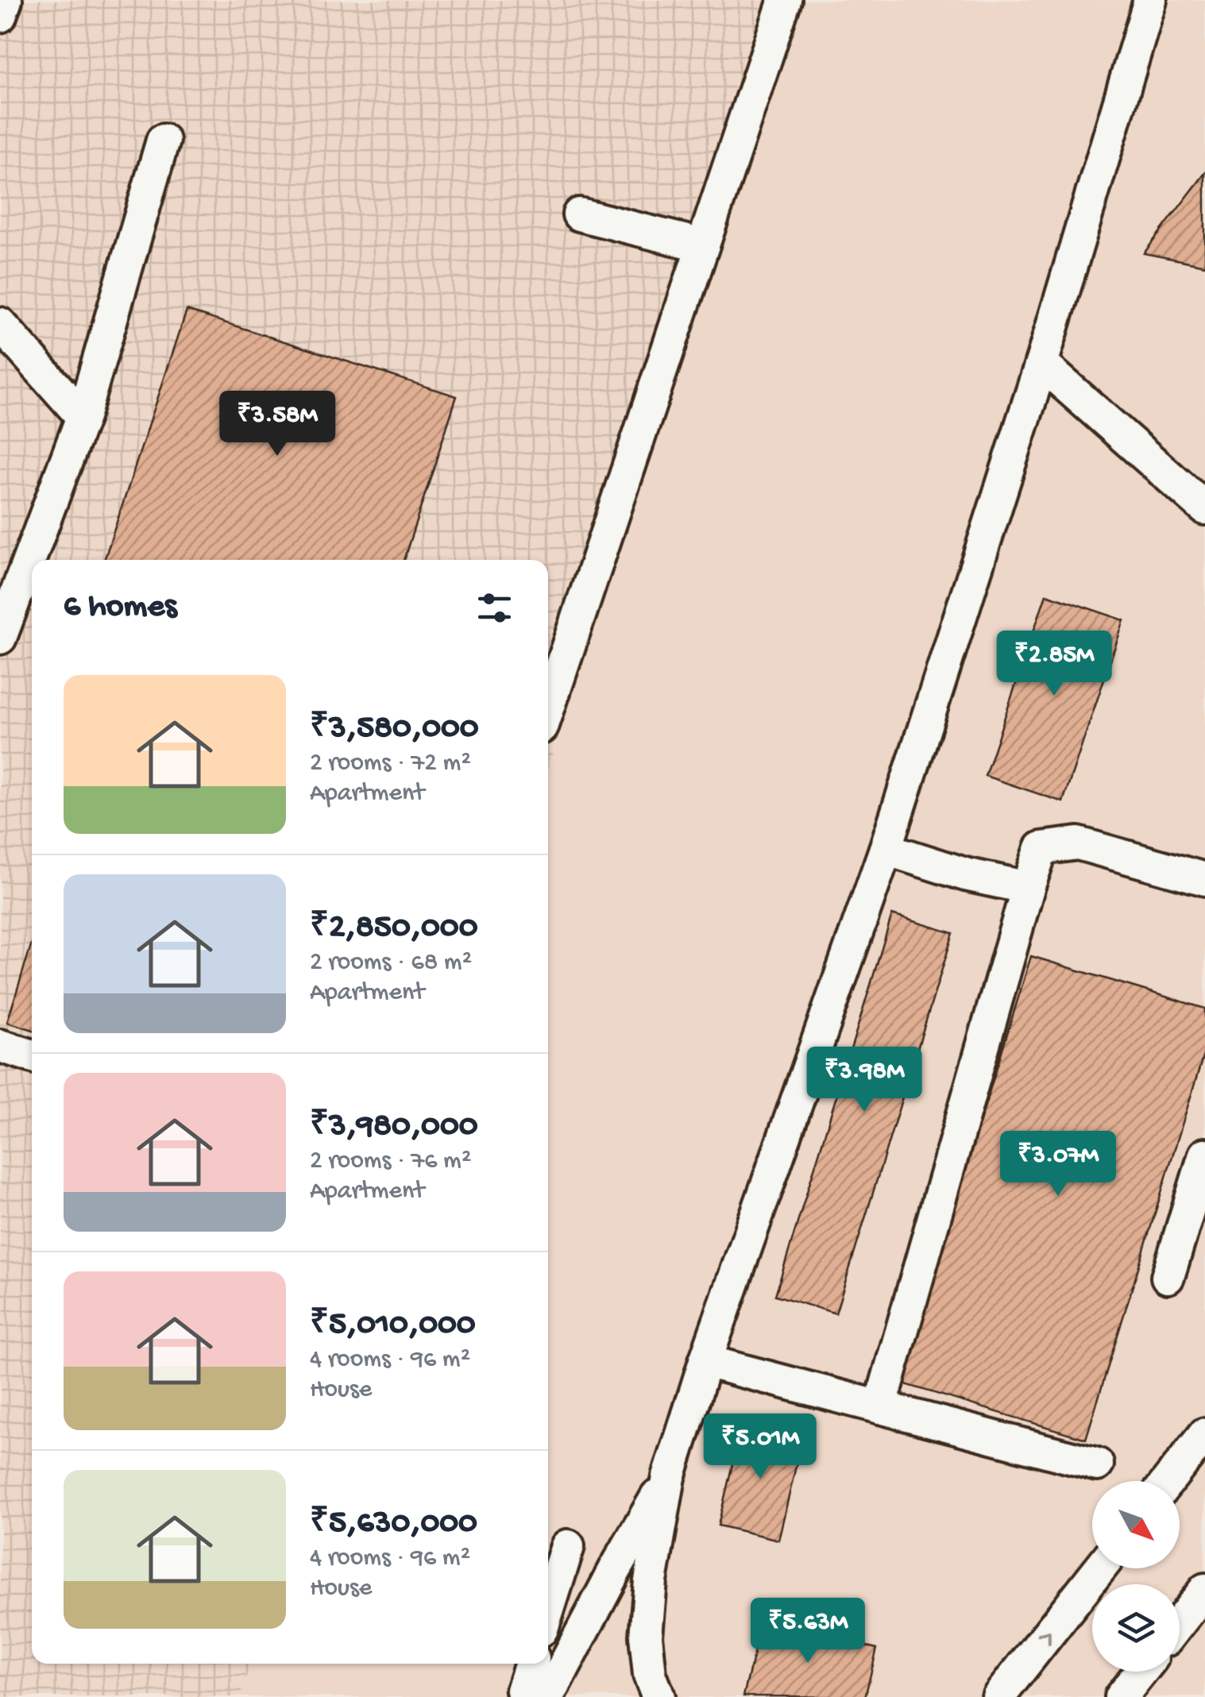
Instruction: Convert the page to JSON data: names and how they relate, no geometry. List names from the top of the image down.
{
  "north": "bottom right",
  "page": {
    "price": [
      "₹3.58M",
      "₹2.85M",
      "₹3.98M",
      "₹3.07M",
      "₹5.01M",
      "₹5.63M"
    ],
    "heading": "6 homes",
    "list": [
      {
        "name": "₹3,580,000",
        "note": "2 rooms · 72 m² · Apartment"
      },
      {
        "name": "₹2,850,000",
        "note": "2 rooms · 68 m² · Apartment"
      },
      {
        "name": "₹3,980,000",
        "note": "2 rooms · 76 m² · Apartment"
      },
      {
        "name": "₹5,010,000",
        "note": "4 rooms · 96 m² · House"
      },
      {
        "name": "₹5,630,000",
        "note": "4 rooms · 96 m² · House"
      }
    ]
  }
}
